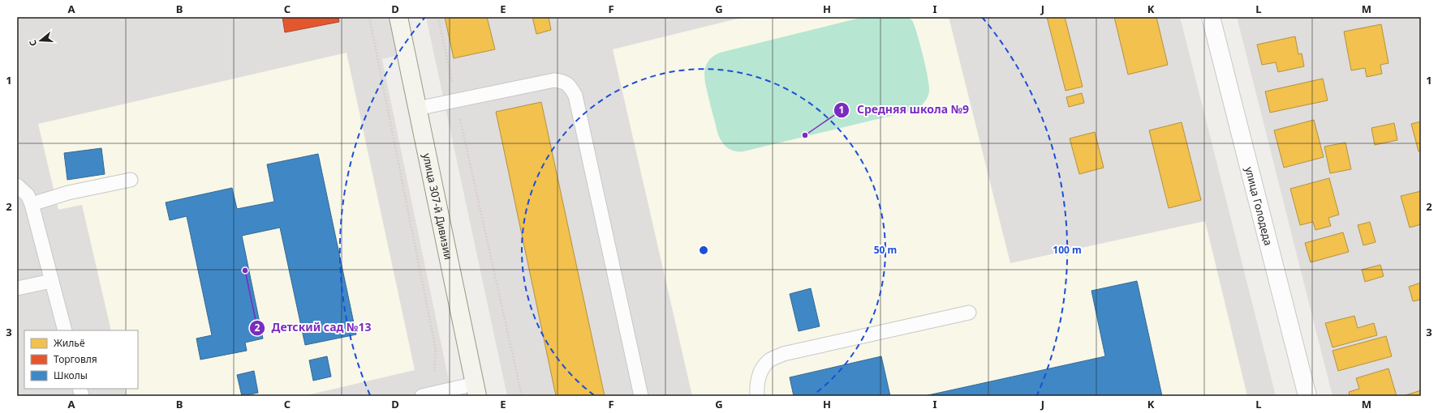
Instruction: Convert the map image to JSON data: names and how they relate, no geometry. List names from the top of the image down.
{
  "streets": {
    "street": ["улица 307-й Дивизии", "улица Голодеда"]
  },
  "places": ["Средняя школа №9", "Детский сад №13"],
  "legend": ["Жильё", "Торговля", "Школы"],
  "north": "left",
  "grid": {
    "columns": [
      "A",
      "B",
      "C",
      "D",
      "E",
      "F",
      "G",
      "H",
      "I",
      "J",
      "K",
      "L",
      "M"
    ],
    "rows": ["1", "2", "3"]
  },
  "rings": ["50 m", "100 m"]
}
